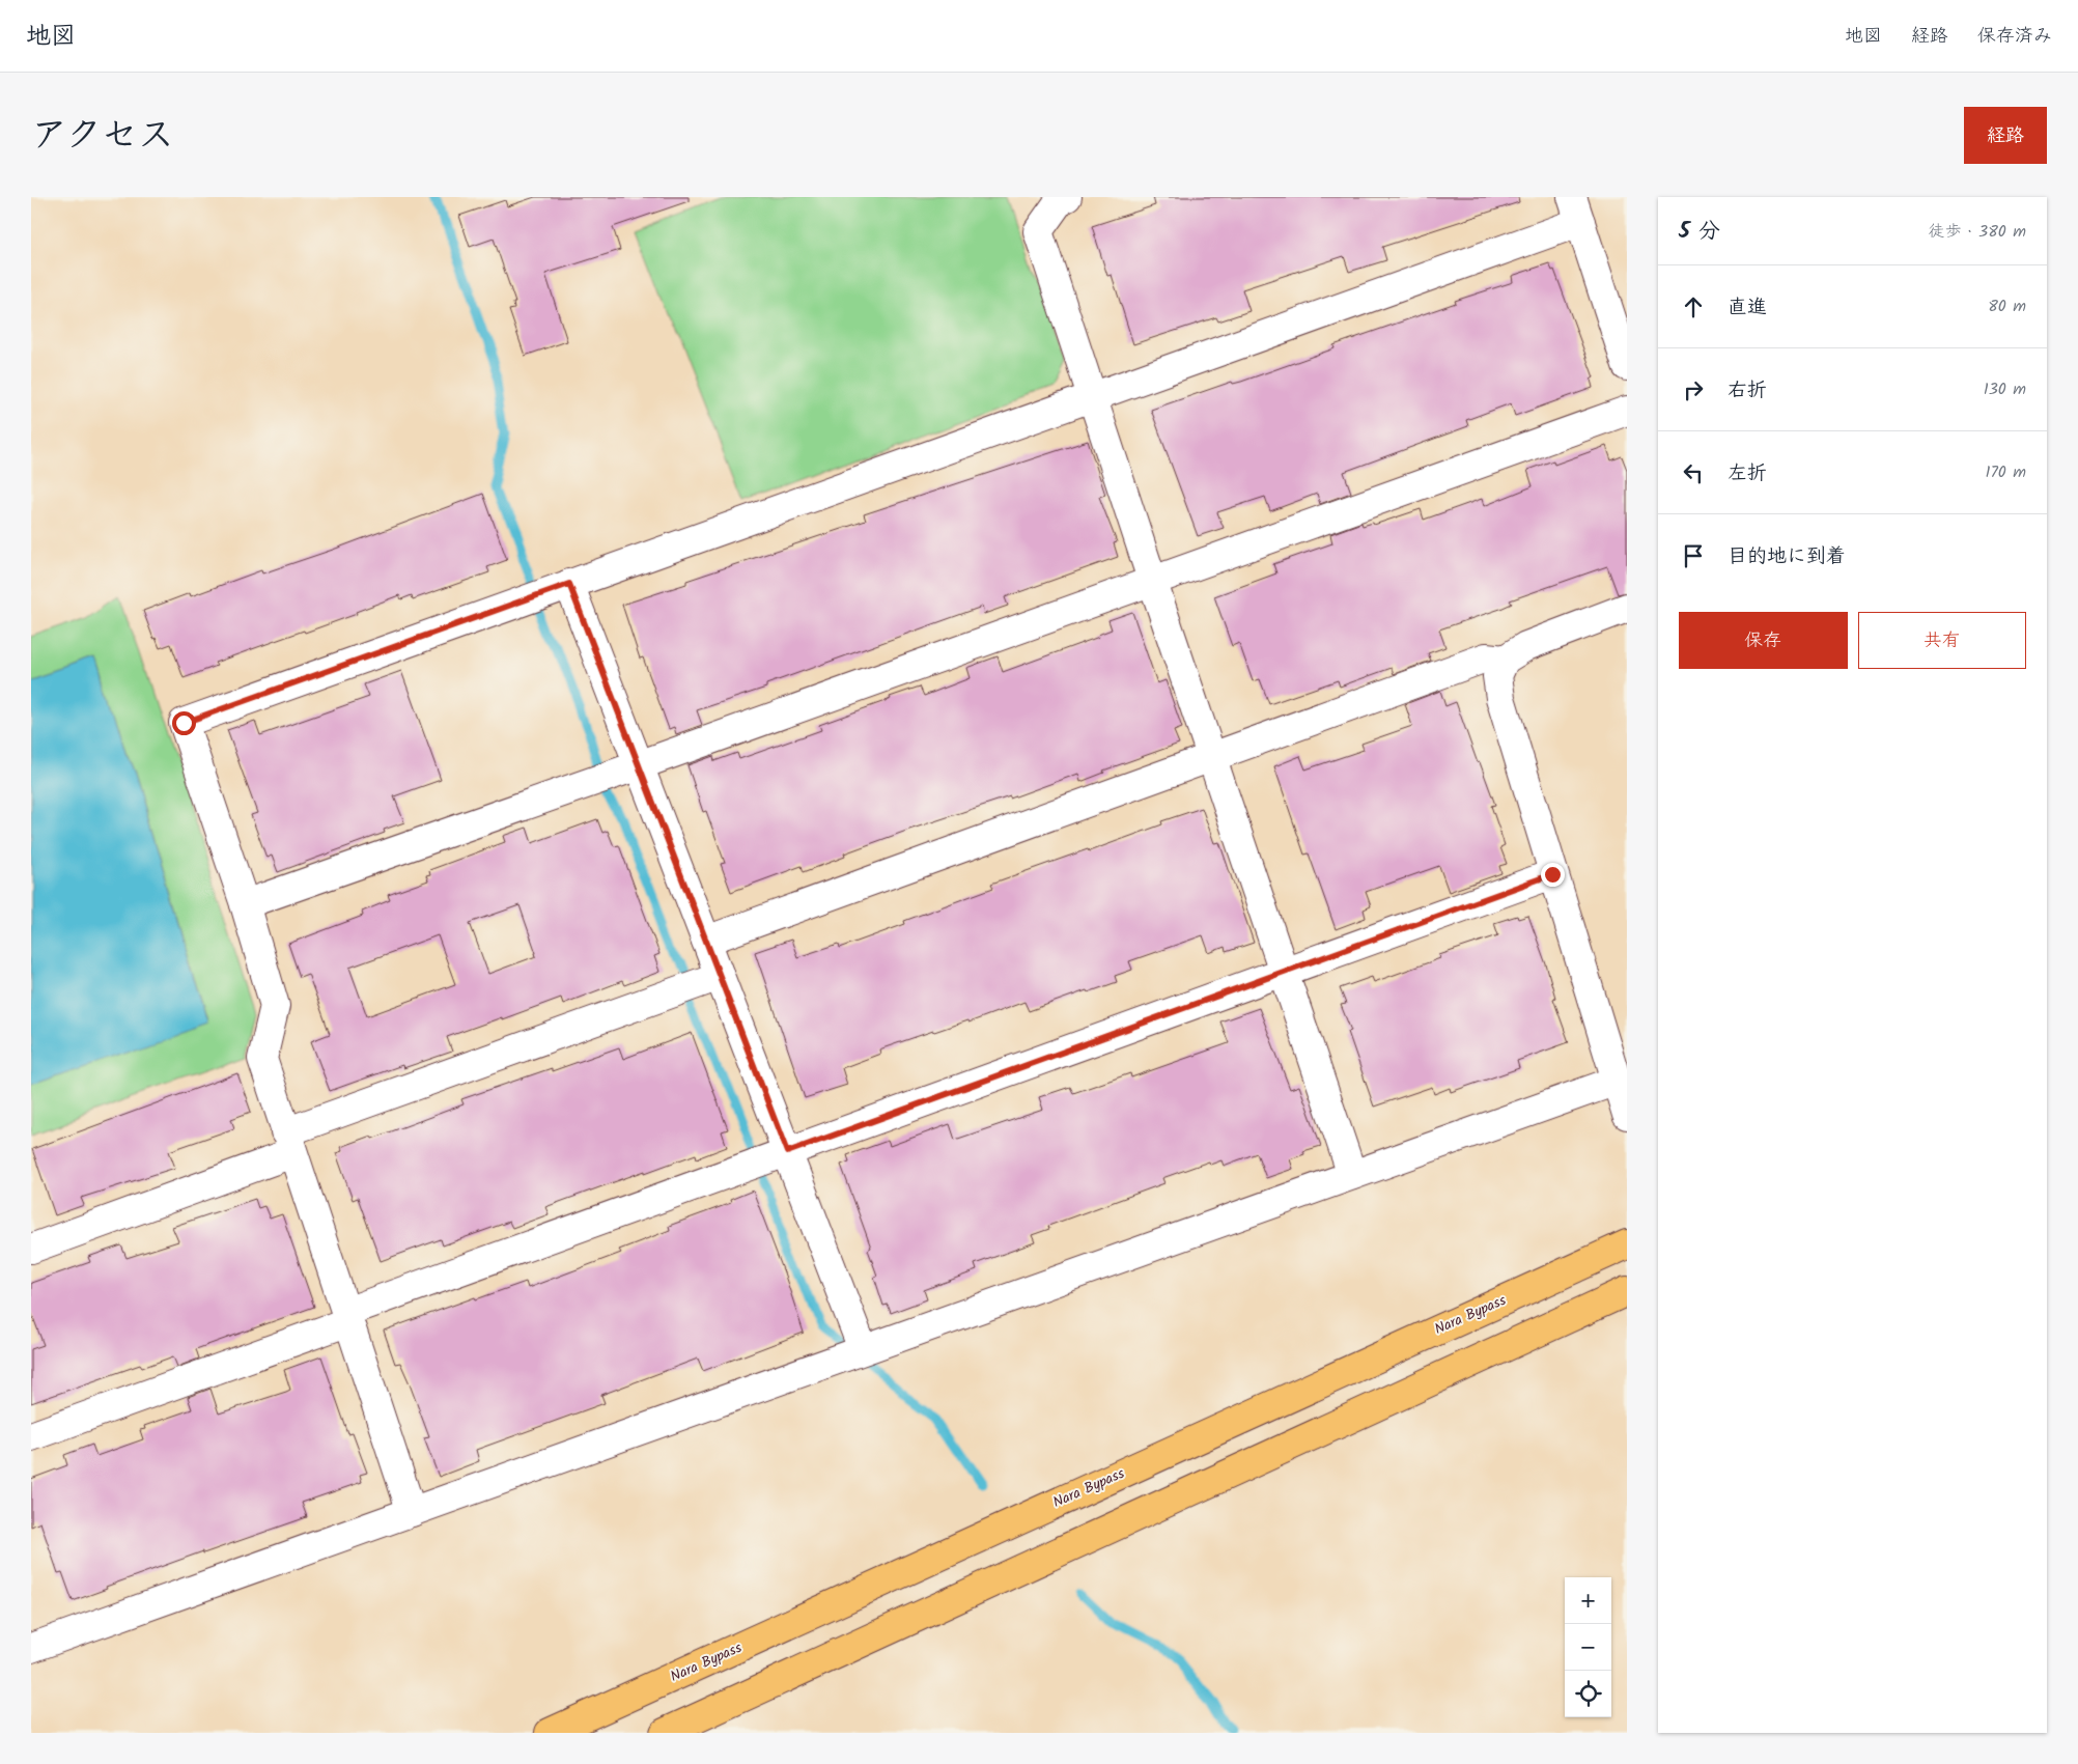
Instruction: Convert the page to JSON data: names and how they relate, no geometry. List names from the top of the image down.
{
  "streets": {
    "highway": ["Nara Bypass"]
  },
  "page": {
    "header": "地図",
    "nav": ["地図", "経路", "保存済み"],
    "title": "アクセス",
    "buttons": [
      "経路",
      ["保存", "共有"]
    ],
    "heading": ["5 分", "徒歩 · 380 m"],
    "list": [
      ["直進", "80 m"],
      ["右折", "130 m"],
      ["左折", "170 m"],
      "目的地に到着"
    ],
    "map_buttons": ["+", "−"]
  }
}
